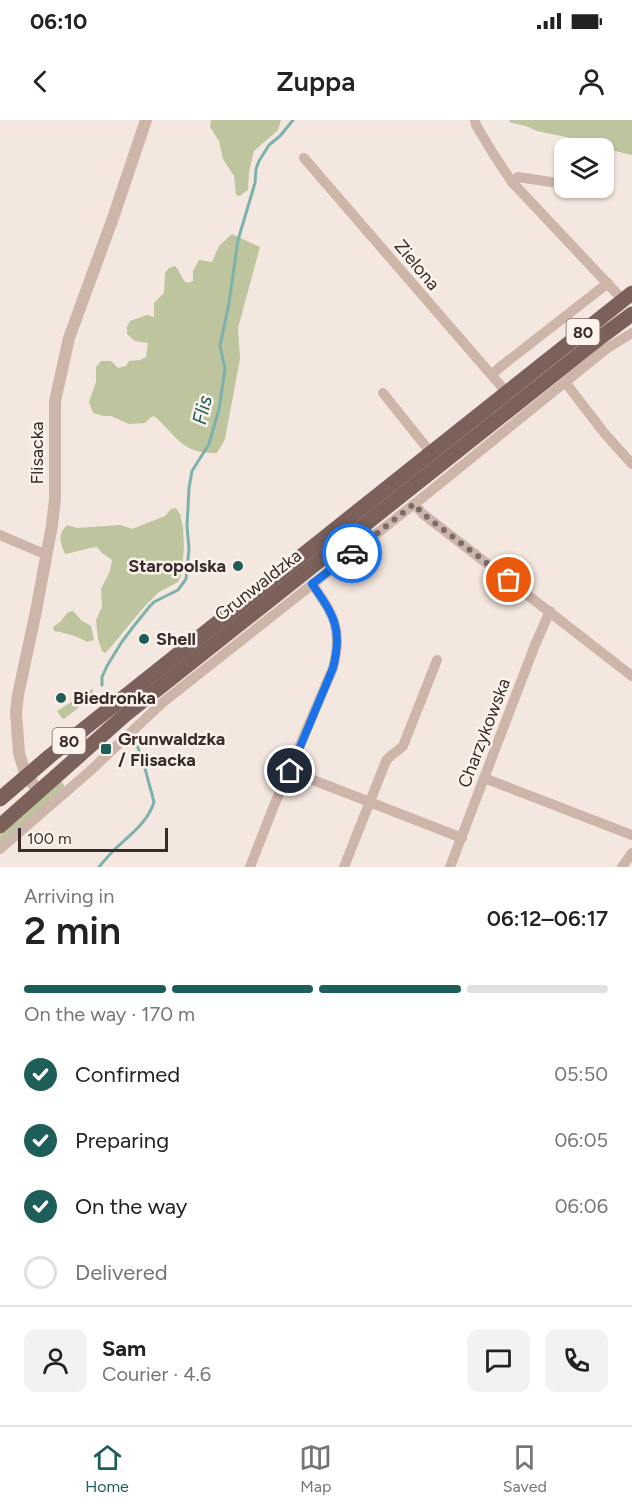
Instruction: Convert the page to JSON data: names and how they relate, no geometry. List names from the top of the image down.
{
  "streets": {
    "main road": ["80", "Grunwaldzka"],
    "street": ["Zielona", "Flisacka", "Charzykowska"]
  },
  "crossings": [
    ["Zielona", "Grunwaldzka"],
    ["Flisacka", "Grunwaldzka"]
  ],
  "water": ["Flis"],
  "places": {
    "other": ["Staropolska", "Shell", "Biedronka"],
    "transit": ["Grunwaldzka / Flisacka"]
  },
  "scale_bar": "100 m",
  "page": {
    "status": "06:10",
    "header": "Zuppa",
    "scale": "100 m",
    "heading": ["2 min", "Arriving in", "06:12–06:17"],
    "panel": ["Sam", "Courier · 4.6"],
    "bar": "On the way · 170 m",
    "list": [
      ["Confirmed", "05:50"],
      ["Preparing", "06:05"],
      ["On the way", "06:06"],
      "Delivered"
    ],
    "tabs": ["Home", "Map", "Saved"]
  }
}
